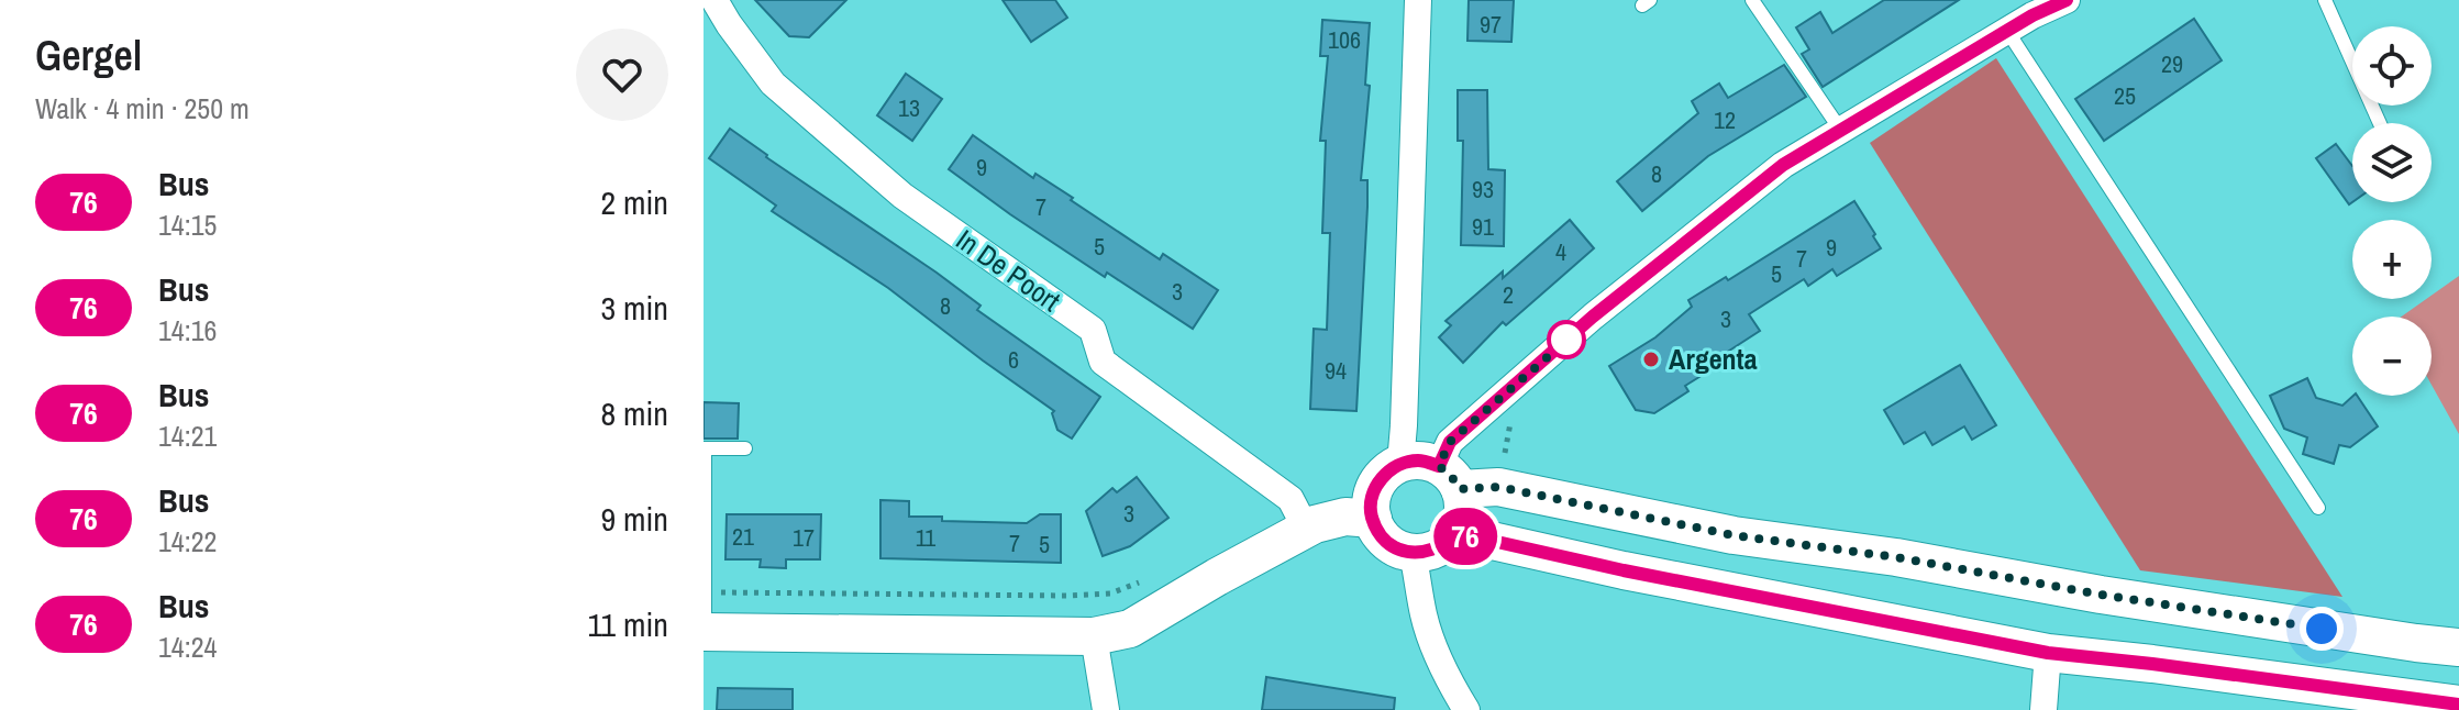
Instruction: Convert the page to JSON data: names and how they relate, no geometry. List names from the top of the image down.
{
  "streets": {
    "street": ["In De Poort"]
  },
  "places": ["Argenta"],
  "lines": ["bus line 76"],
  "house_numbers": [
    "97",
    "106",
    "29",
    "25",
    "13",
    "12",
    "9",
    "8",
    "93",
    "7",
    "91",
    "5",
    "9",
    "4",
    "7",
    "5",
    "3",
    "2",
    "8",
    "3",
    "6",
    "94",
    "3",
    "21",
    "17",
    "11",
    "7",
    "5"
  ],
  "page": {
    "heading": ["Gergel", "Walk · 4 min · 250 m"],
    "on_map": "76",
    "map_buttons": ["+", "−"],
    "list": [
      {
        "mark": "76",
        "name": "Bus",
        "note": "14:15",
        "value": "2 min"
      },
      {
        "mark": "76",
        "name": "Bus",
        "note": "14:16",
        "value": "3 min"
      },
      {
        "mark": "76",
        "name": "Bus",
        "note": "14:21",
        "value": "8 min"
      },
      {
        "mark": "76",
        "name": "Bus",
        "note": "14:22",
        "value": "9 min"
      },
      {
        "mark": "76",
        "name": "Bus",
        "note": "14:24",
        "value": "11 min"
      }
    ]
  }
}
